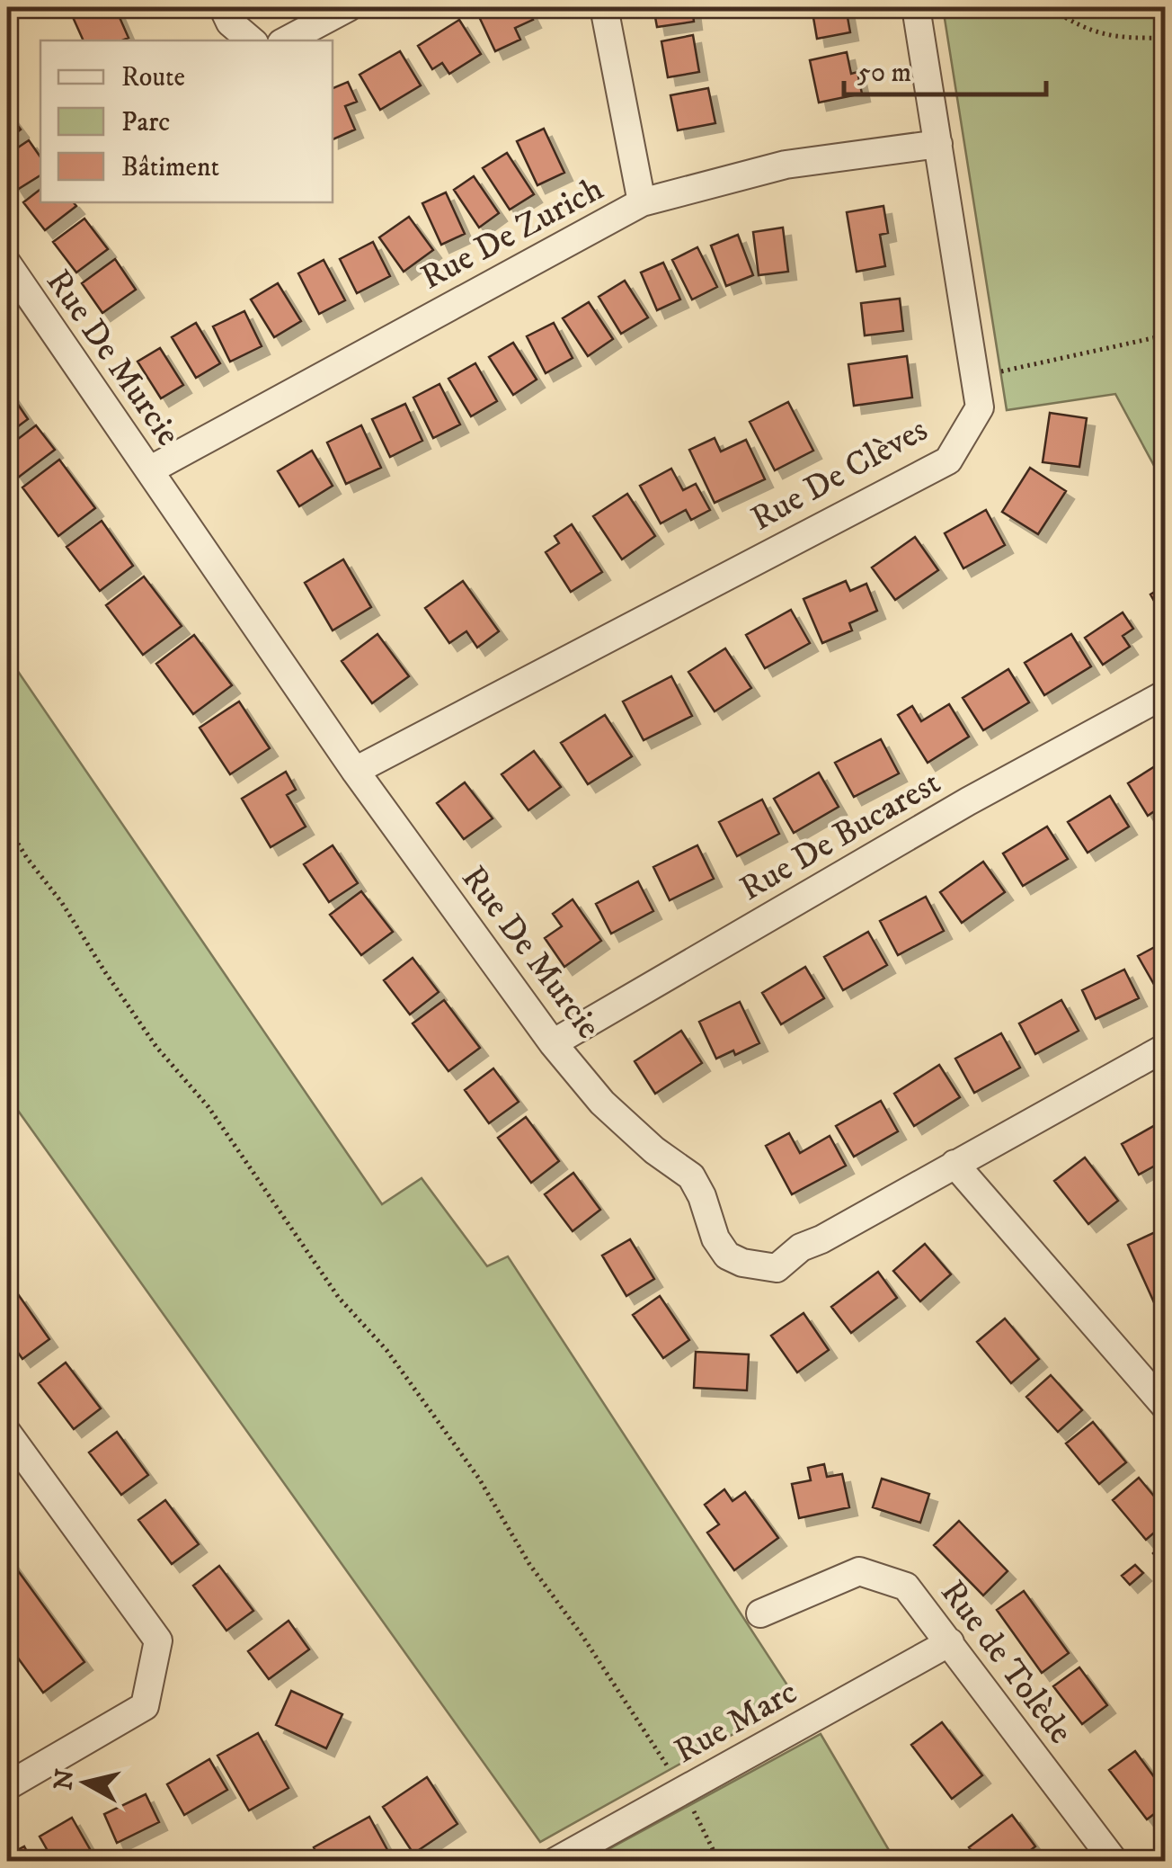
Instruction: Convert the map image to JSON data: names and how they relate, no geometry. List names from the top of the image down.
{
  "streets": {
    "street": [
      "Rue De Zurich",
      "Rue De Murcie",
      "Rue De Clèves",
      "Rue De Bucarest",
      "Rue de Tolède",
      "Rue Marc"
    ]
  },
  "crossings": [
    ["Rue De Zurich", "Rue De Murcie"],
    ["Rue De Zurich", "Rue De Clèves"],
    ["Rue De Murcie", "Rue De Clèves"],
    ["Rue De Murcie", "Rue De Bucarest"],
    ["Rue de Tolède", "Rue Marc"]
  ],
  "legend": ["Route", "Parc", "Bâtiment"],
  "scale_bar": "50 m",
  "north": "left"
}
